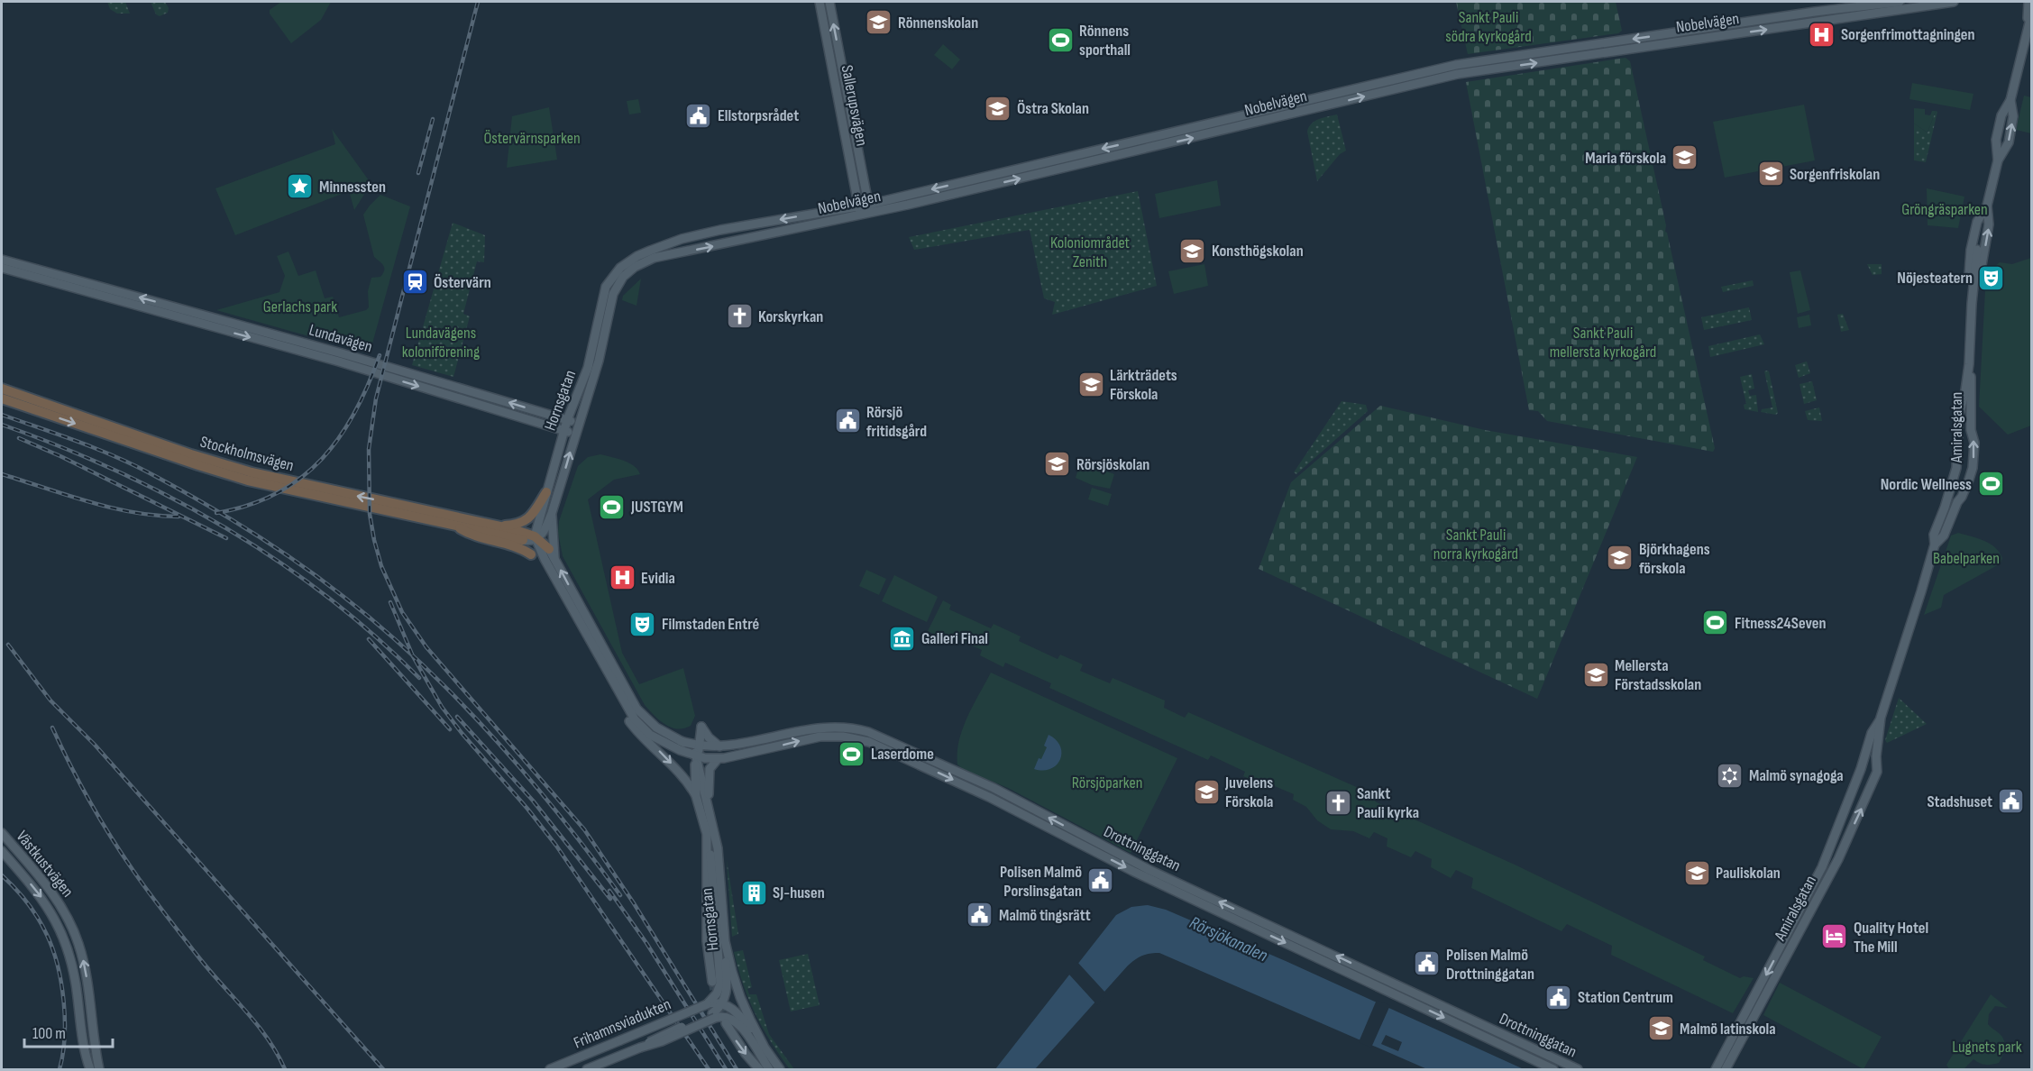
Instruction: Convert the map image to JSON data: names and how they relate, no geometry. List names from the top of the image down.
{
  "streets": {
    "highway": ["Stockholmsvägen"],
    "main road": [
      "Nobelvägen",
      "Sallerupsvägen",
      "Lundavägen",
      "Hornsgatan",
      "Amiralsgatan",
      "Drottninggatan",
      "Västkustvägen",
      "Frihamnsviadukten"
    ]
  },
  "crossings": [
    ["Nobelvägen", "Sallerupsvägen"],
    ["Nobelvägen", "Hornsgatan"],
    ["Lundavägen", "Hornsgatan"],
    ["Hornsgatan", "Drottninggatan"]
  ],
  "water": ["Rörsjökanalen"],
  "parks": [
    "Sankt Pauli södra kyrkogård",
    "Östervärnsparken",
    "Gröngräsparken",
    "Koloniområdet Zenith",
    "Gerlachs park",
    "Lundavägens koloniförening",
    "Sankt Pauli mellersta kyrkogård",
    "Sankt Pauli norra kyrkogård",
    "Babelparken",
    "Rörsjöparken",
    "Lugnets park"
  ],
  "places": {
    "school or university": [
      "Rönnenskolan",
      "Östra Skolan",
      "Maria förskola",
      "Sorgenfriskolan",
      "Konsthögskolan",
      "Lärkträdets Förskola",
      "Rörsjöskolan",
      "Björkhagens förskola",
      "Mellersta Förstadsskolan",
      "Juvelens Förskola",
      "Pauliskolan",
      "Malmö latinskola"
    ],
    "hospital": ["Sorgenfrimottagningen", "Evidia"],
    "sports": [
      "Rönnens sporthall",
      "Nordic Wellness",
      "JUSTGYM",
      "Fitness24Seven",
      "Laserdome"
    ],
    "public building": [
      "Ellstorpsrådet",
      "Rörsjö fritidsgård",
      "Stadshuset",
      "Polisen Malmö Porslinsgatan",
      "Malmö tingsrätt",
      "Polisen Malmö Drottninggatan",
      "Station Centrum"
    ],
    "place": ["Minnessten"],
    "theatre": ["Nöjesteatern", "Filmstaden Entré"],
    "station": ["Östervärn"],
    "church": ["Korskyrkan", "Sankt Pauli kyrka"],
    "museum": ["Galleri Final"],
    "synagogue": ["Malmö synagoga"],
    "building": ["SJ-husen"],
    "hotel": ["Quality Hotel The Mill"]
  },
  "scale_bar": "100 m"
}
